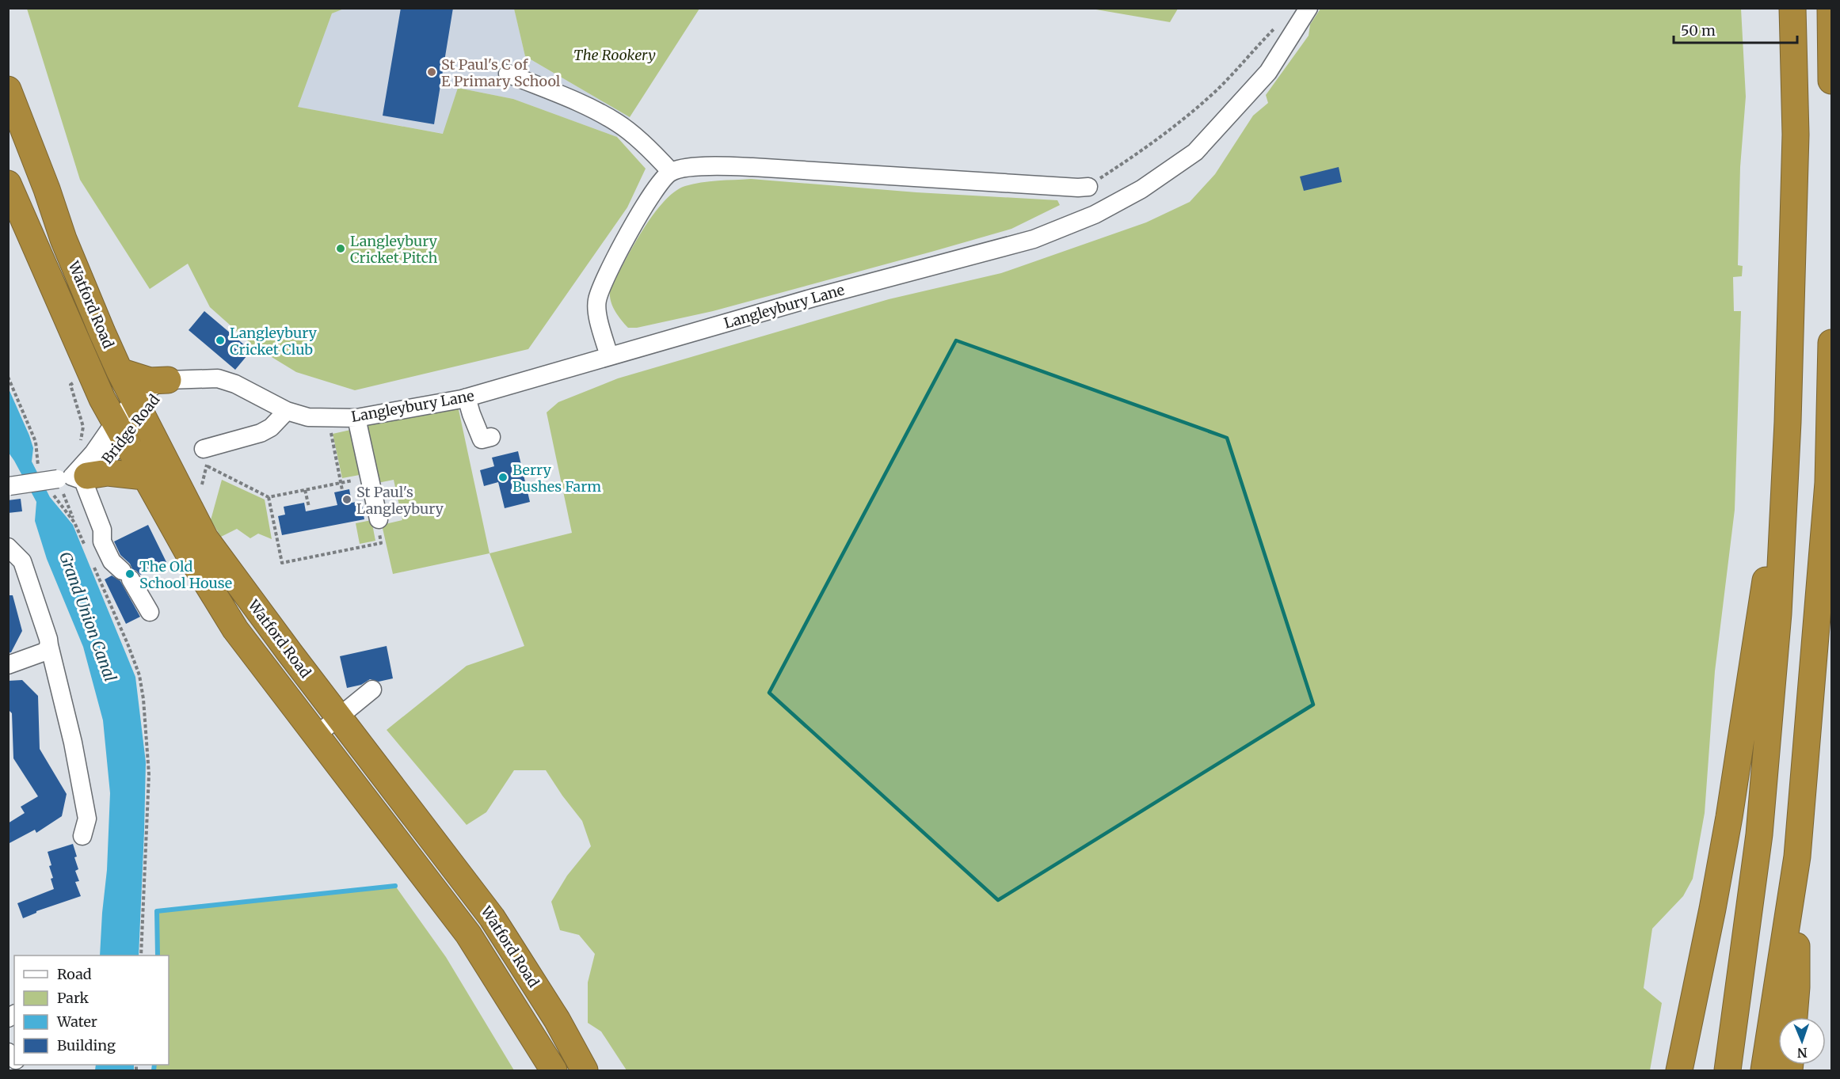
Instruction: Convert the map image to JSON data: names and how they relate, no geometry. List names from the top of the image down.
{
  "streets": {
    "highway": ["Watford Road"],
    "street": ["Langleybury Lane", "Bridge Road"]
  },
  "crossings": [
    ["Watford Road", "Bridge Road"],
    ["Langleybury Lane", "Bridge Road"]
  ],
  "water": ["Grand Union Canal"],
  "parks": ["The Rookery"],
  "places": [
    "St Paul's C of E Primary School",
    "Langleybury Cricket Pitch",
    "Langleybury Cricket Club",
    "Berry Bushes Farm",
    "St Paul's Langleybury",
    "The Old School House"
  ],
  "legend": [
    "Road",
    "Park",
    "Water",
    "Building"
  ],
  "scale_bar": "50 m",
  "north": "bottom"
}
